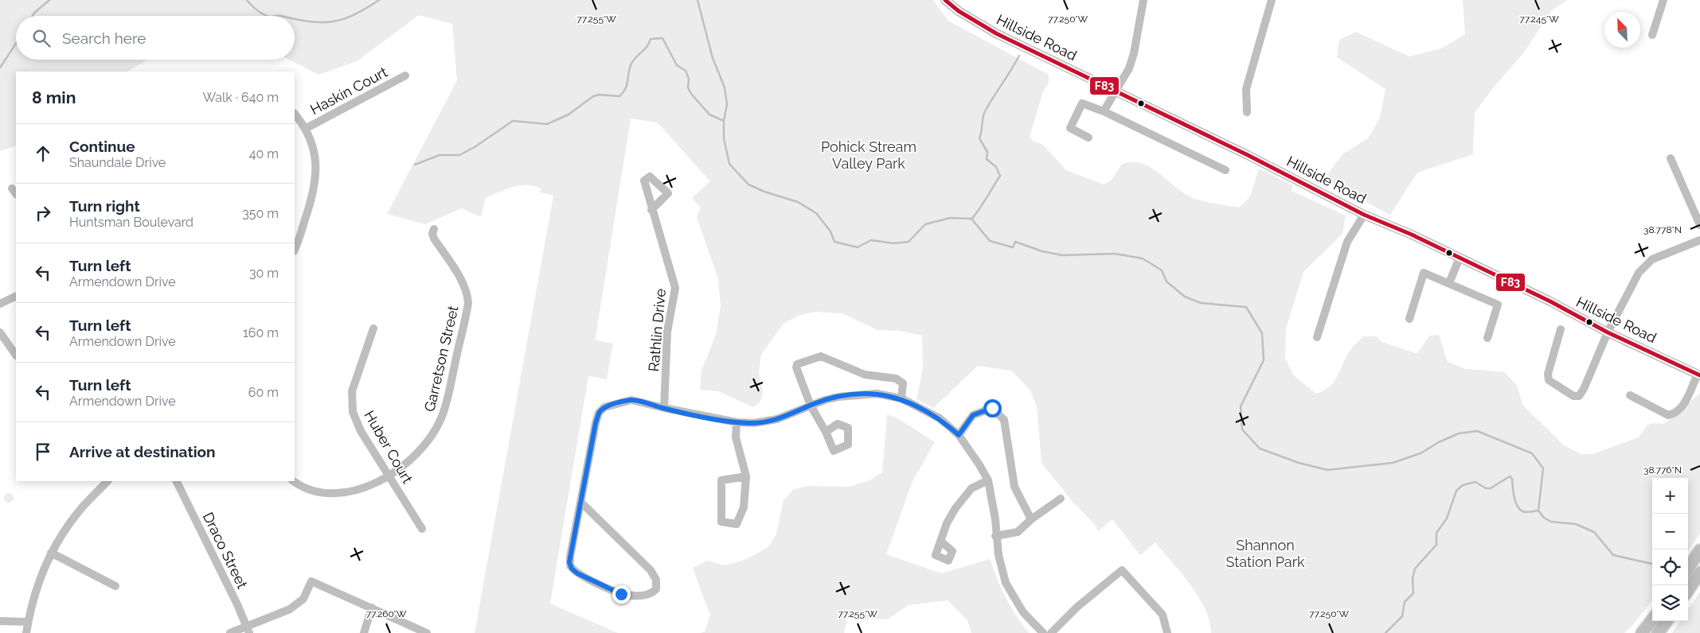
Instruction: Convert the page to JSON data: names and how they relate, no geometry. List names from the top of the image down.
{
  "streets": {
    "street": [
      "Hillside Road",
      "Haskin Court",
      "Rathlin Drive",
      "Garretson Street",
      "Huber Court",
      "Draco Street"
    ]
  },
  "crossings": [
    ["Garretson Street", "Huber Court"]
  ],
  "parks": ["Pohick Stream Valley Park", "Shannon Station Park"],
  "lines": ["transit line F83"],
  "north": "top left",
  "page": {
    "search": "Search here",
    "heading": ["8 min", "Walk · 640 m"],
    "list": [
      ["Continue", "Shaundale Drive", "40 m"],
      ["Turn right", "Huntsman Boulevard", "350 m"],
      ["Turn left", "Armendown Drive", "30 m"],
      ["Turn left", "Armendown Drive", "160 m"],
      ["Turn left", "Armendown Drive", "60 m"],
      "Arrive at destination"
    ],
    "map_buttons": ["+", "−"]
  },
  "coordinates": [
    "77.255°W",
    "77.250°W",
    "77.245°W",
    "38.778°N",
    "38.776°N",
    "77.260°W"
  ]
}
